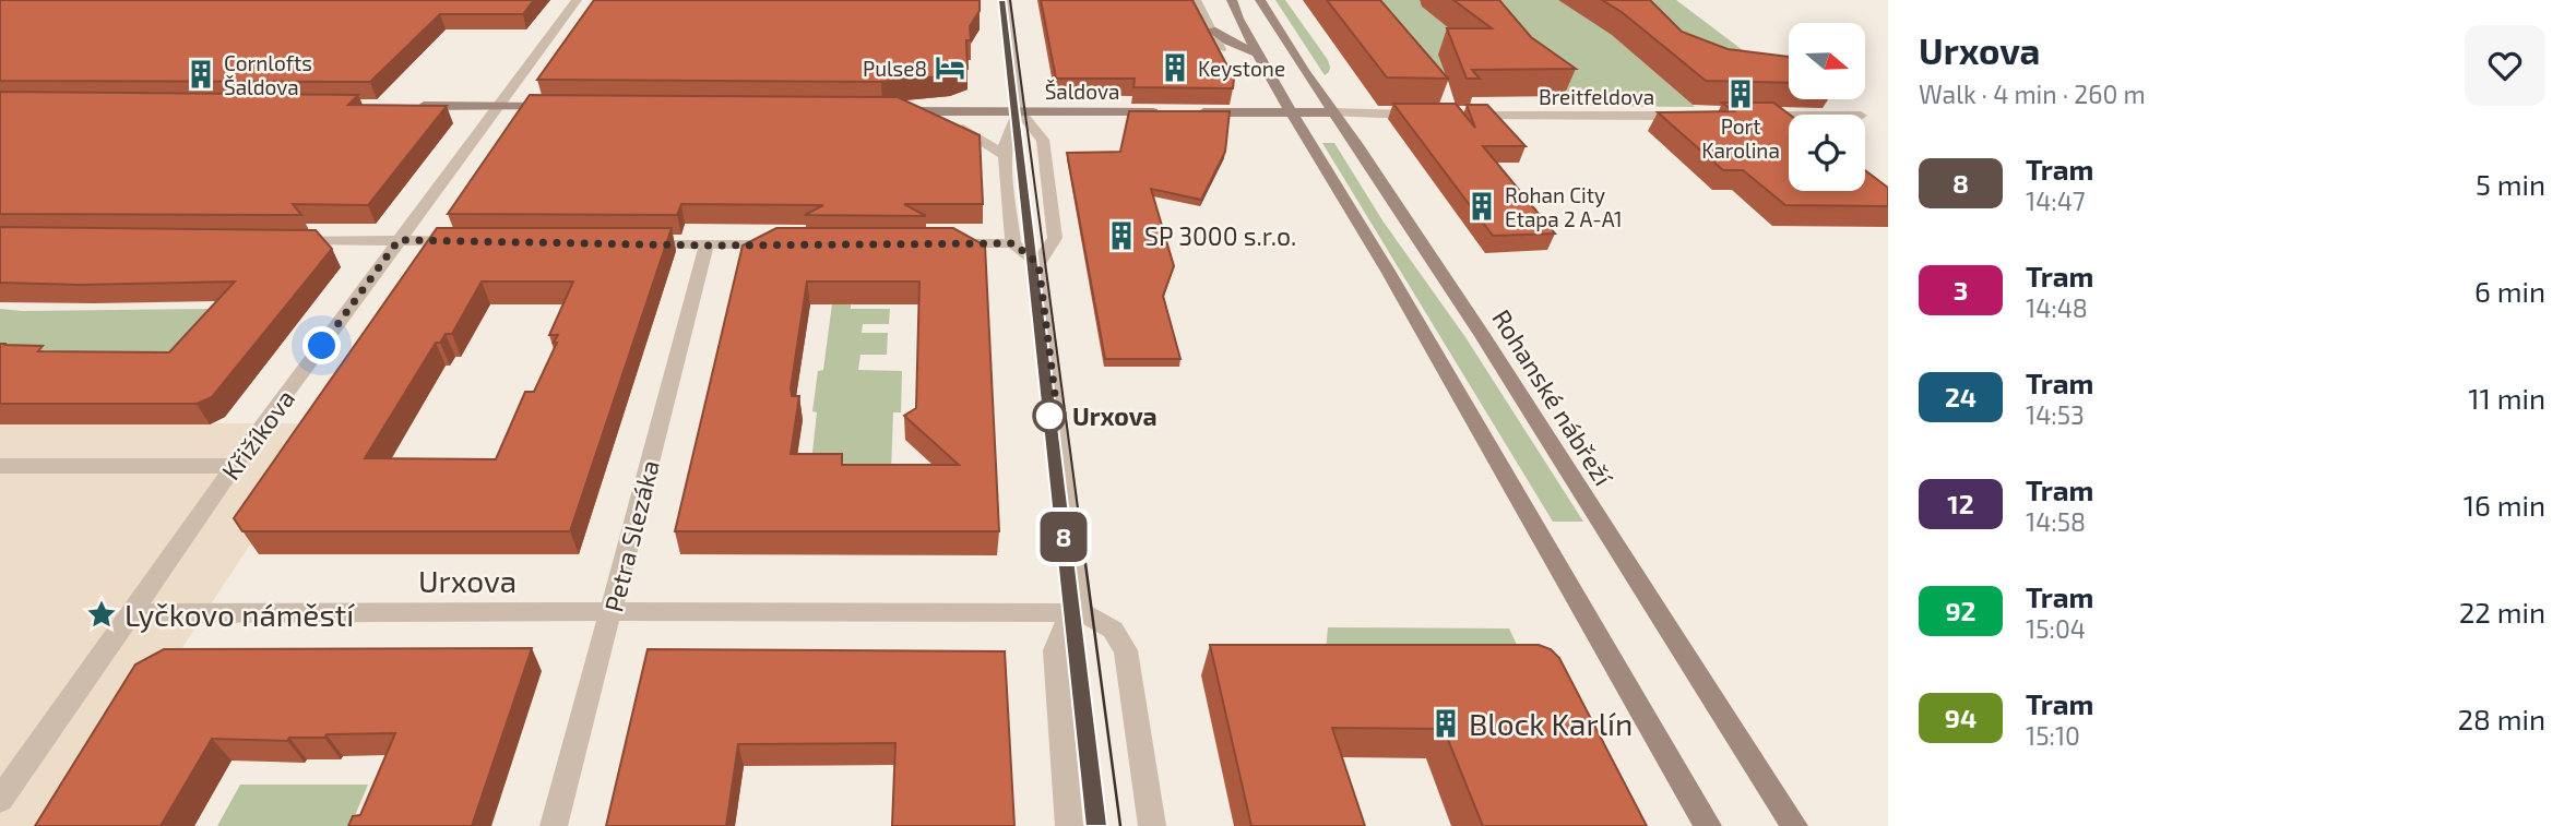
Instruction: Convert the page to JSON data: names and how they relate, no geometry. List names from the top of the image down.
{
  "streets": {
    "main road": ["Šaldova", "Rohanské nábřeží"],
    "street": [
      "Breitfeldova",
      "Křižíkova",
      "Petra Slezáka",
      "Urxova"
    ]
  },
  "crossings": [
    ["Šaldova", "Rohanské nábřeží"],
    ["Křižíkova", "Urxova"],
    ["Petra Slezáka", "Urxova"]
  ],
  "places": {
    "hotel": ["Pulse8"],
    "building": [
      "Keystone",
      "Cornlofts Šaldova",
      "Port Karolina",
      "Rohan City Etapa 2 A-A1",
      "SP 3000 s.r.o.",
      "Block Karlín"
    ],
    "other": ["Urxova"],
    "place": ["Lyčkovo náměstí"]
  },
  "lines": ["tram line 8"],
  "north": "right",
  "page": {
    "on_map": "8",
    "heading": ["Urxova", "Walk · 4 min · 260 m"],
    "list": [
      {
        "mark": "8",
        "name": "Tram",
        "note": "14:47",
        "value": "5 min"
      },
      {
        "mark": "3",
        "name": "Tram",
        "note": "14:48",
        "value": "6 min"
      },
      {
        "mark": "24",
        "name": "Tram",
        "note": "14:53",
        "value": "11 min"
      },
      {
        "mark": "12",
        "name": "Tram",
        "note": "14:58",
        "value": "16 min"
      },
      {
        "mark": "92",
        "name": "Tram",
        "note": "15:04",
        "value": "22 min"
      },
      {
        "mark": "94",
        "name": "Tram",
        "note": "15:10",
        "value": "28 min"
      }
    ]
  }
}
